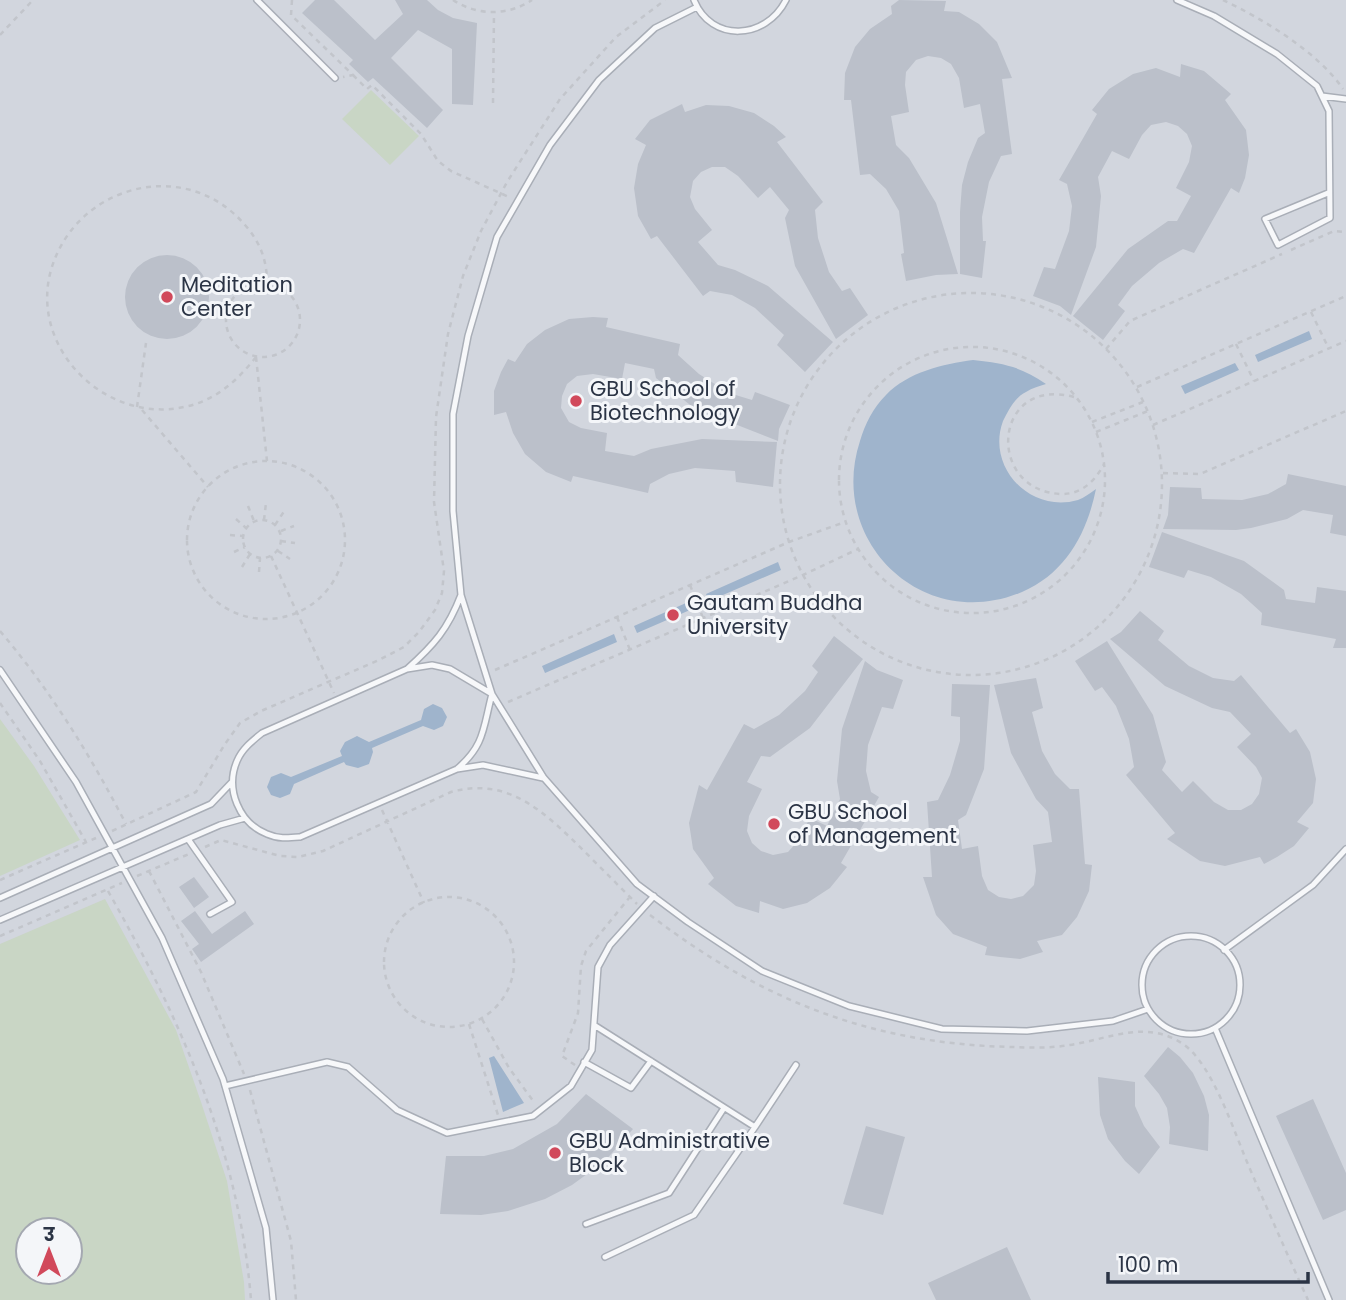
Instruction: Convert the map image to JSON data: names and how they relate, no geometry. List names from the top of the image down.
{
  "places": [
    "Meditation Center",
    "GBU School of Biotechnology",
    "Gautam Buddha University",
    "GBU School of Management",
    "GBU Administrative Block"
  ],
  "scale_bar": "100 m",
  "north": "top"
}
